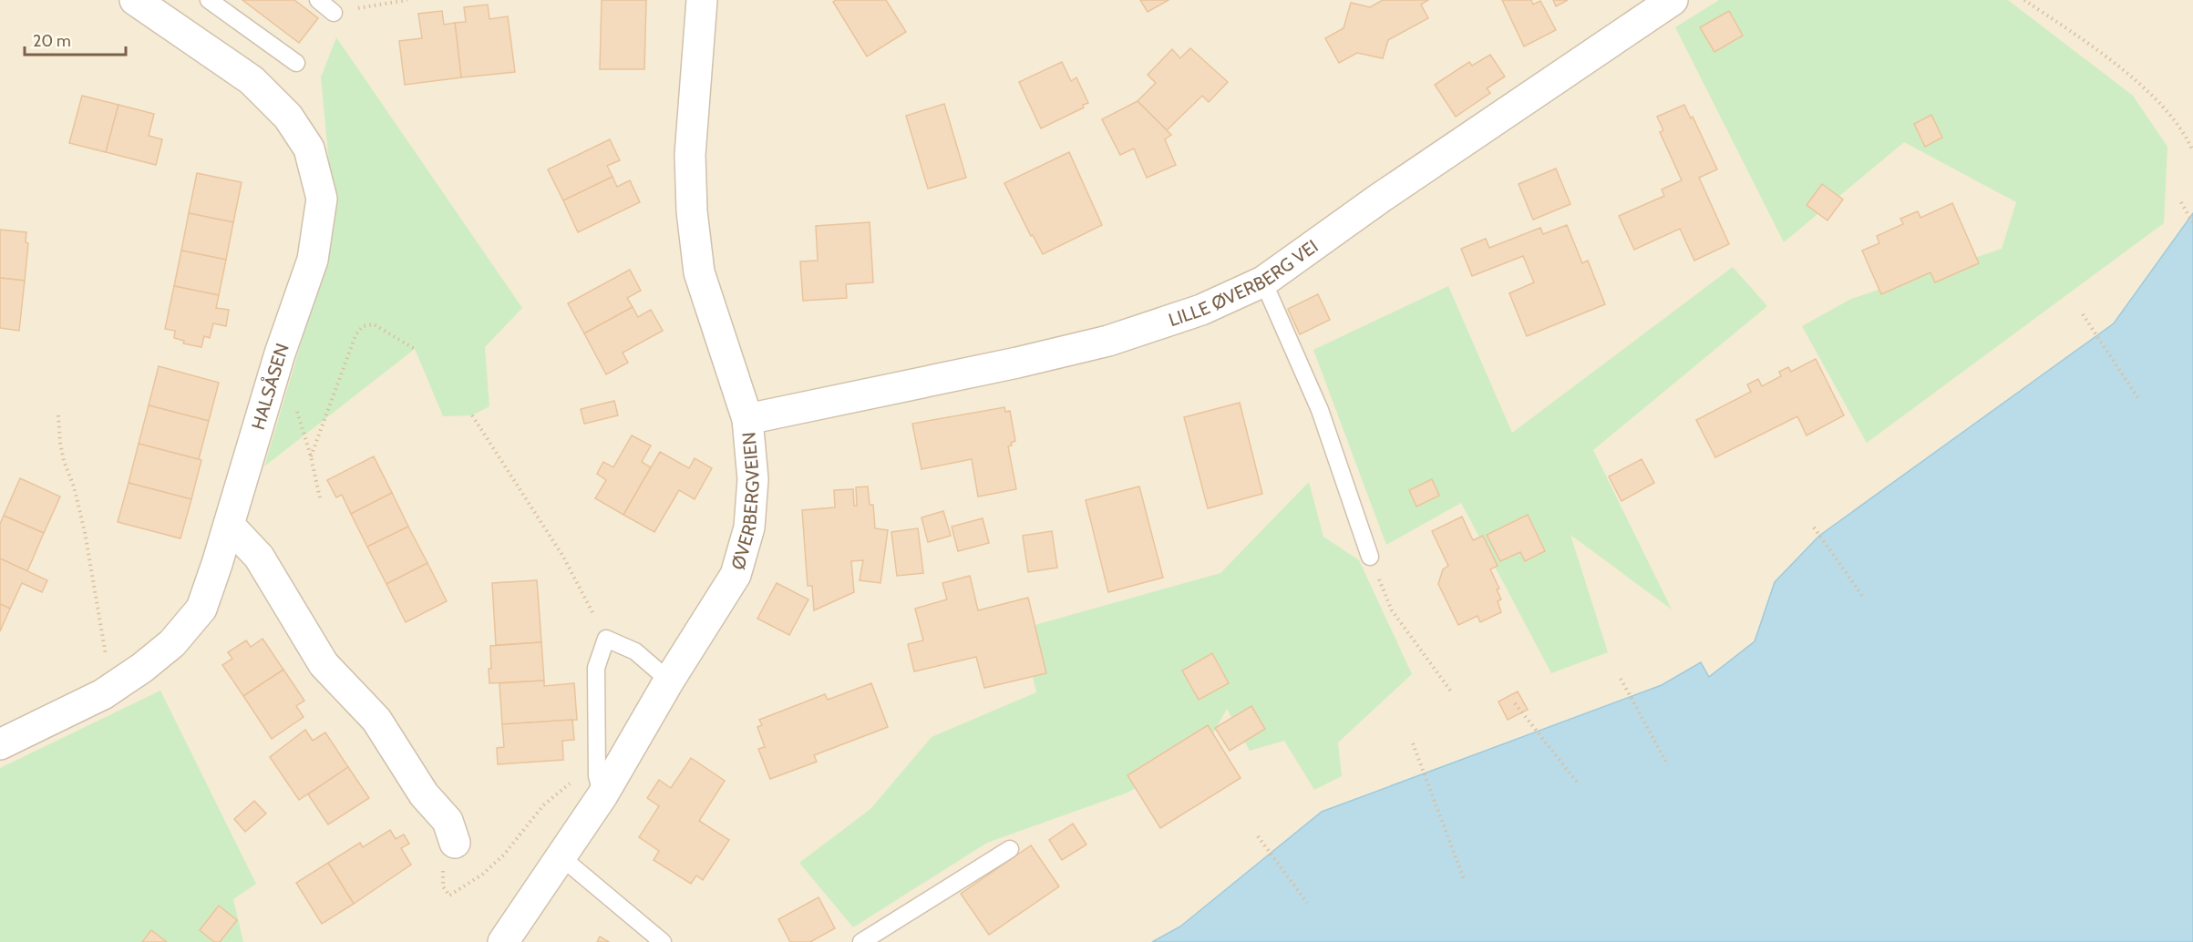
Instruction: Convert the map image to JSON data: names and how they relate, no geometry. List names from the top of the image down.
{
  "streets": {
    "street": ["LILLE ØVERBERG VEI", "HALSÅSEN", "ØVERBERGVEIEN"]
  },
  "crossings": [
    ["LILLE ØVERBERG VEI", "ØVERBERGVEIEN"]
  ],
  "scale_bar": "20 m"
}
